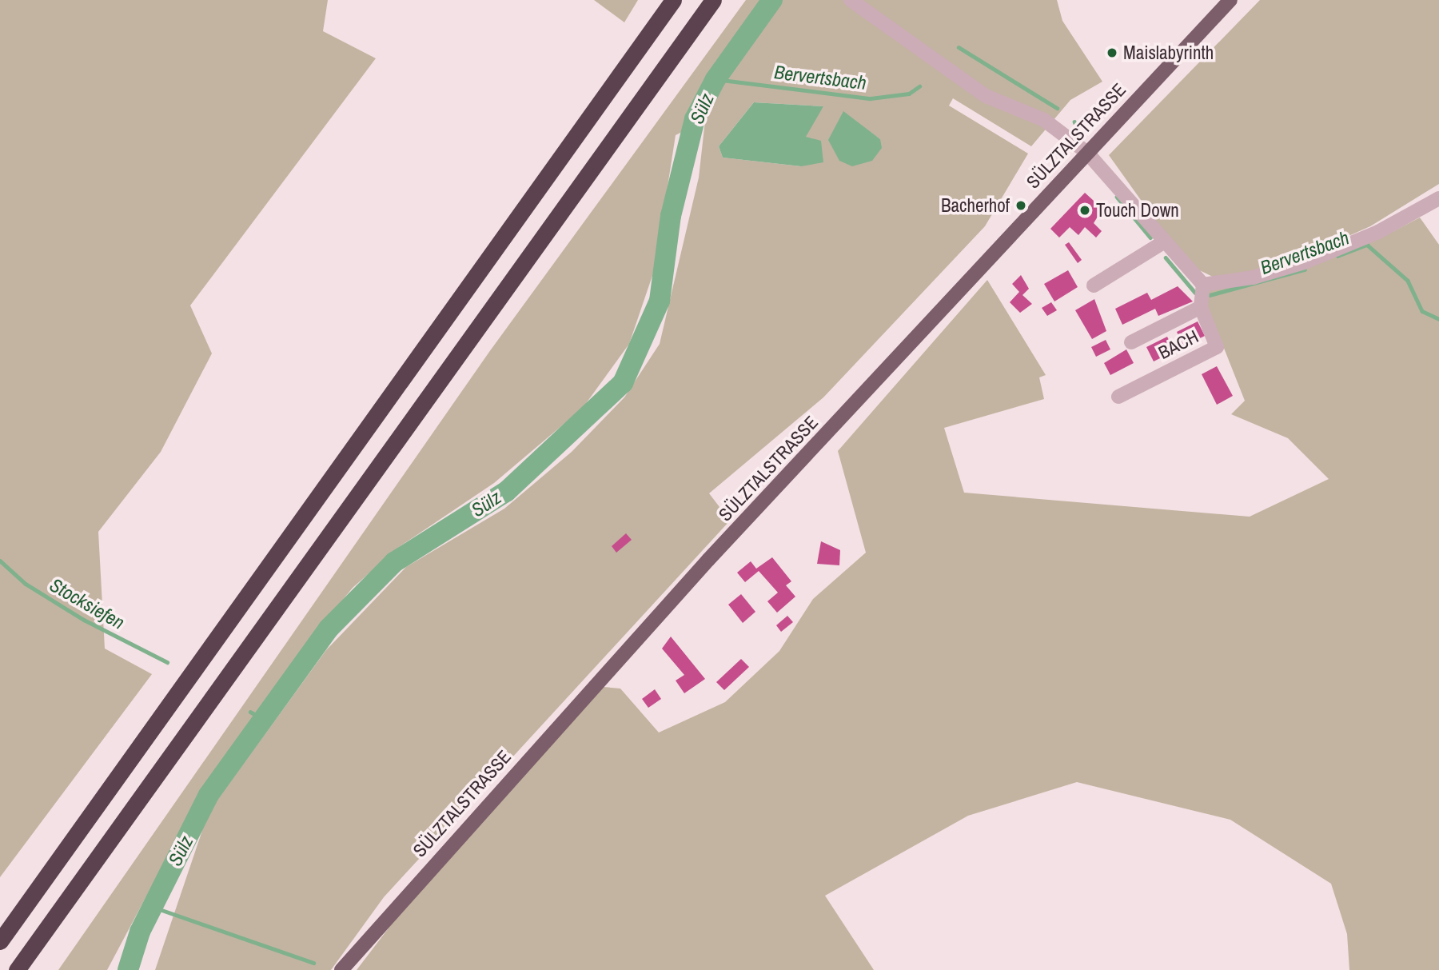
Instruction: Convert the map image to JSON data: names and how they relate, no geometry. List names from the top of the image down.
{
  "streets": {
    "main road": ["SÜLZTALSTRASSE"],
    "street": ["BACH"]
  },
  "water": ["Bervertsbach", "Sülz", "Stocksiefen"],
  "places": ["Maislabyrinth", "Bacherhof", "Touch Down"]
}
